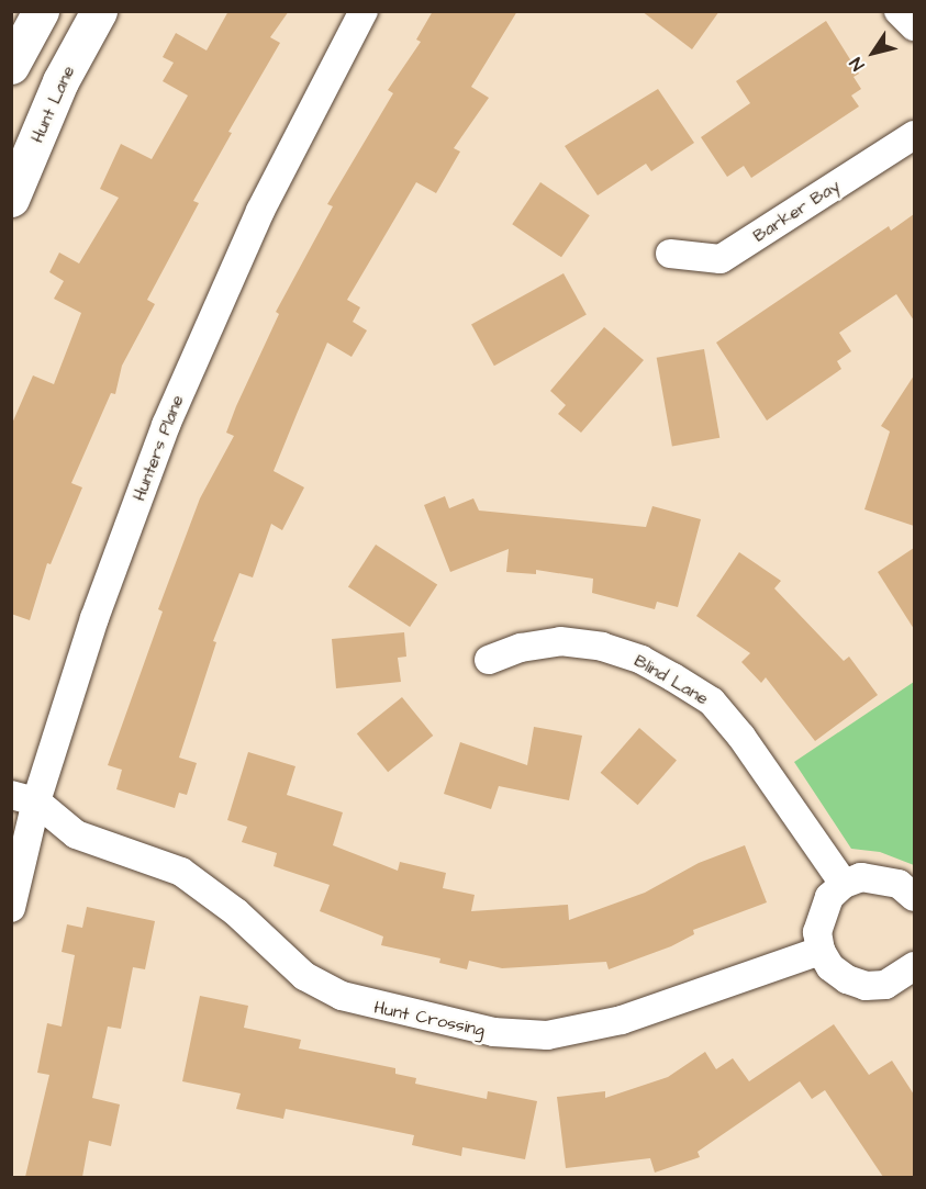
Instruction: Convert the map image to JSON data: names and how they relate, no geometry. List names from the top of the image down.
{
  "streets": {
    "main road": ["Hunt Lane"],
    "street": [
      "Barker Bay",
      "Hunters Plane",
      "Blind Lane",
      "Hunt Crossing"
    ]
  },
  "crossings": [
    ["Hunters Plane", "Hunt Crossing"]
  ],
  "north": "bottom left"
}
